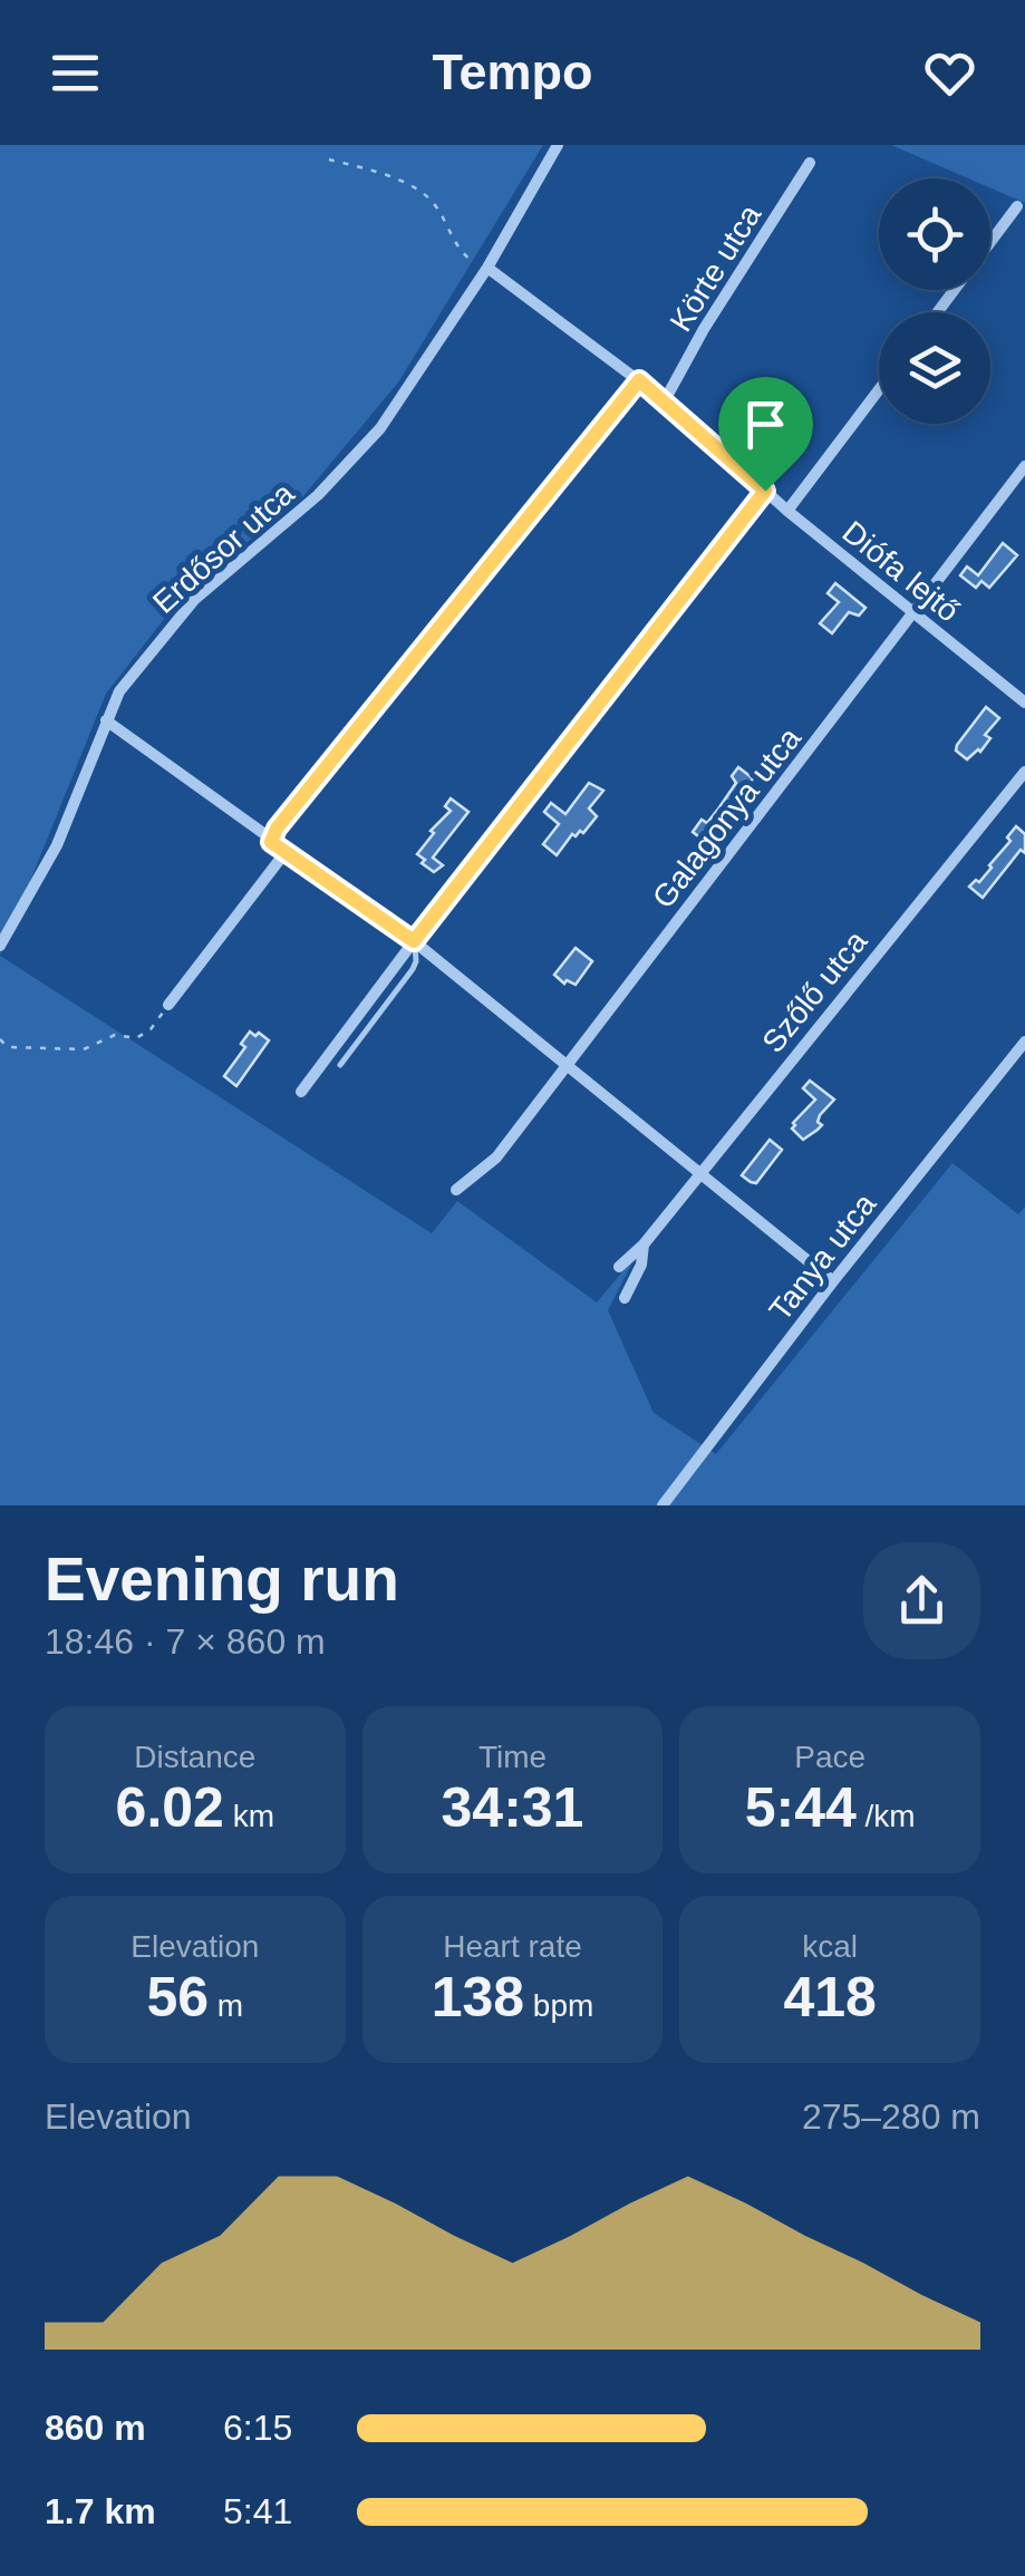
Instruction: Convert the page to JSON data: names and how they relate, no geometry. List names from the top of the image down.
{
  "streets": {
    "street": [
      "Körte utca",
      "Erdősor utca",
      "Diófa lejtő",
      "Galagonya utca",
      "Szőlő utca",
      "Tanya utca"
    ]
  },
  "crossings": [
    ["Körte utca", "Diófa lejtő"],
    ["Erdősor utca", "Diófa lejtő"],
    ["Diófa lejtő", "Galagonya utca"]
  ],
  "page": {
    "header": "Tempo",
    "heading": ["Evening run", "18:46 · 7 × 860 m"],
    "stats": [
      ["Distance", "6.02 km"],
      ["Time", "34:31"],
      ["Pace", "5:44 /km"],
      ["Elevation", "56 m"],
      ["Heart rate", "138 bpm"],
      ["kcal", "418"]
    ],
    "chart": ["Elevation", "275–280 m"],
    "list": [
      {
        "name": "860 m",
        "note": "6:15"
      },
      {
        "name": "1.7 km",
        "note": "5:41"
      }
    ]
  }
}
